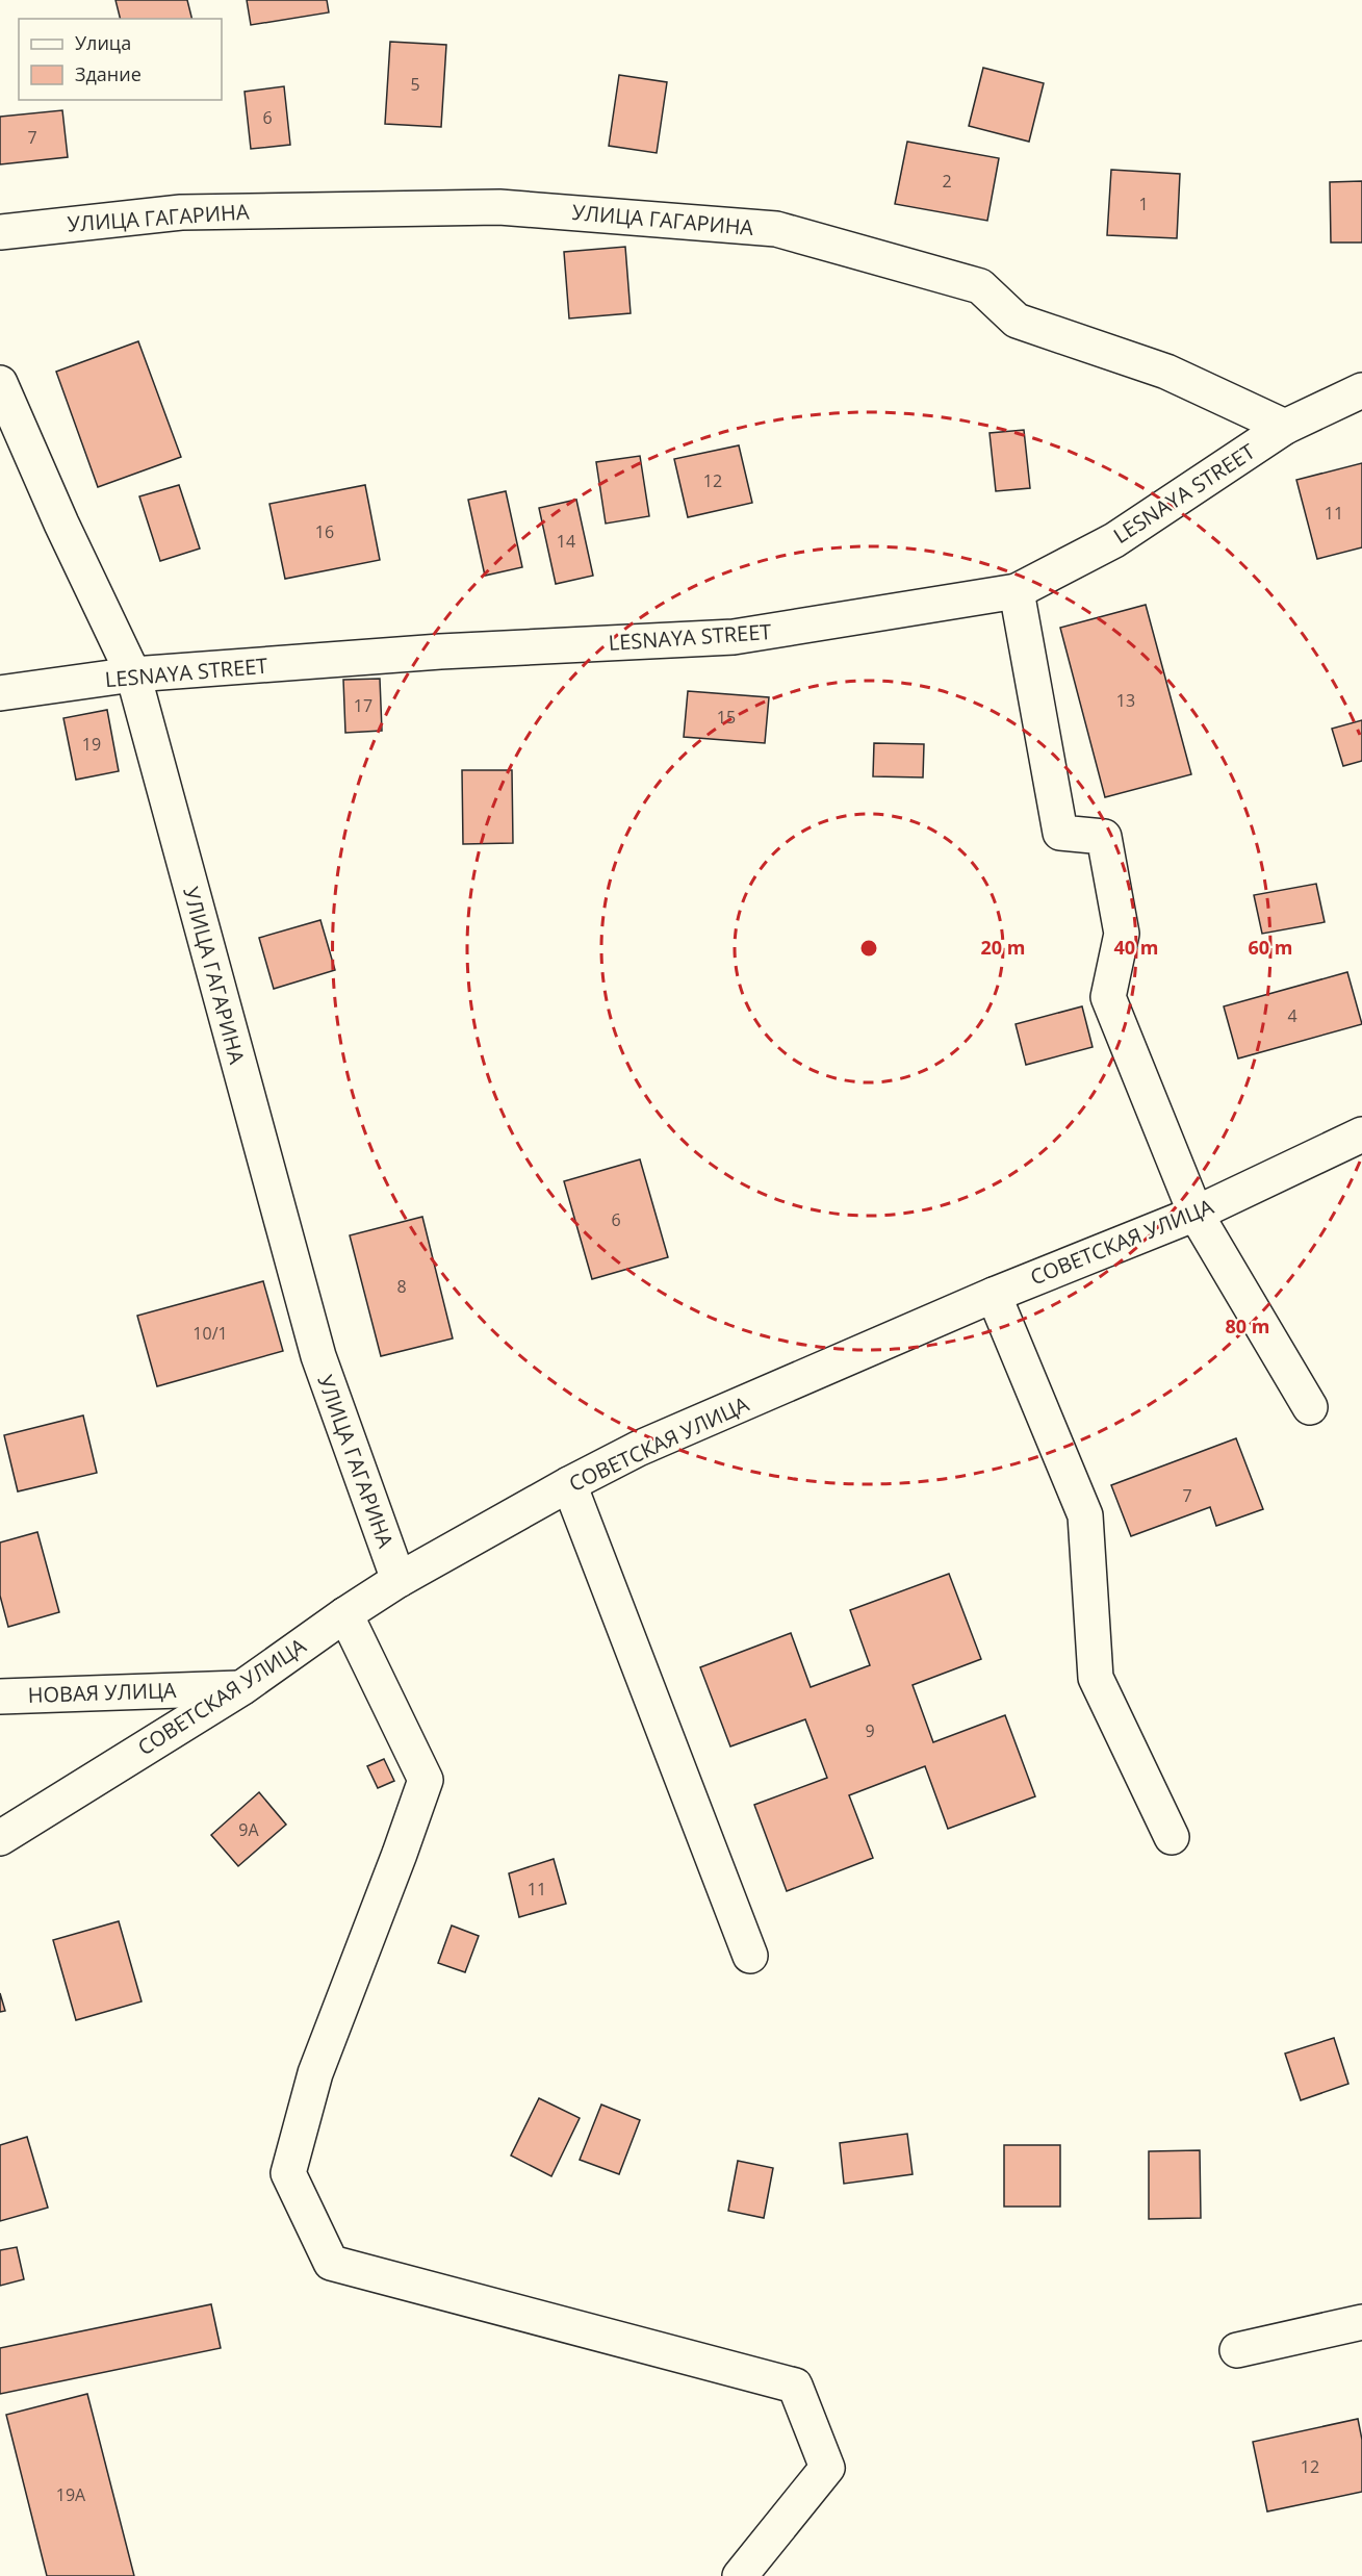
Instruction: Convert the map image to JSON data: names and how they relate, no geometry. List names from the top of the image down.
{
  "streets": {
    "street": [
      "УЛИЦА ГАГАРИНА",
      "LESNAYA STREET",
      "СОВЕТСКАЯ УЛИЦА",
      "НОВАЯ УЛИЦА"
    ]
  },
  "crossings": [
    ["УЛИЦА ГАГАРИНА", "LESNAYA STREET"],
    ["УЛИЦА ГАГАРИНА", "СОВЕТСКАЯ УЛИЦА"],
    ["СОВЕТСКАЯ УЛИЦА", "НОВАЯ УЛИЦА"]
  ],
  "house_numbers": [
    "5",
    "6",
    "7",
    "2",
    "1",
    "12",
    "11",
    "16",
    "14",
    "13",
    "17",
    "15",
    "19",
    "4",
    "6",
    "8",
    "10/1",
    "7",
    "9",
    "9А",
    "11",
    "12",
    "19А"
  ],
  "legend": ["Улица", "Здание"],
  "rings": [
    "20 m",
    "40 m",
    "60 m",
    "80 m"
  ]
}
